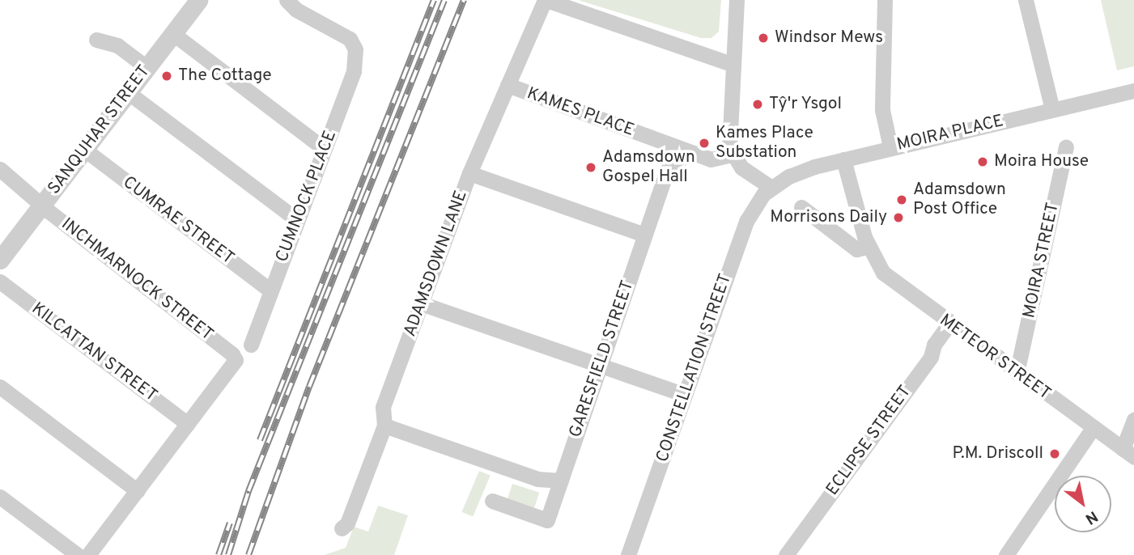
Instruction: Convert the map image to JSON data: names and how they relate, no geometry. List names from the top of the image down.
{
  "streets": {
    "street": [
      "KAMES PLACE",
      "SANQUHAR STREET",
      "MOIRA PLACE",
      "CUMNOCK PLACE",
      "CUMRAE STREET",
      "MOIRA STREET",
      "ADAMSDOWN LANE",
      "INCHMARNOCK STREET",
      "KILCATTAN STREET",
      "METEOR STREET",
      "GARESFIELD STREET",
      "CONSTELLATION STREET",
      "ECLIPSE STREET"
    ]
  },
  "crossings": [
    ["KAMES PLACE", "ADAMSDOWN LANE"],
    ["KAMES PLACE", "GARESFIELD STREET"],
    ["SANQUHAR STREET", "CUMRAE STREET"],
    ["SANQUHAR STREET", "INCHMARNOCK STREET"],
    ["MOIRA PLACE", "METEOR STREET"],
    ["MOIRA PLACE", "CONSTELLATION STREET"],
    ["CUMNOCK PLACE", "CUMRAE STREET"],
    ["MOIRA STREET", "METEOR STREET"],
    ["INCHMARNOCK STREET", "KILCATTAN STREET"],
    ["METEOR STREET", "ECLIPSE STREET"]
  ],
  "places": [
    "Windsor Mews",
    "The Cottage",
    "Tŷ'r Ysgol",
    "Kames Place Substation",
    "Moira House",
    "Adamsdown Gospel Hall",
    "Adamsdown Post Office",
    "Morrisons Daily",
    "P.M. Driscoll"
  ],
  "north": "bottom right"
}
